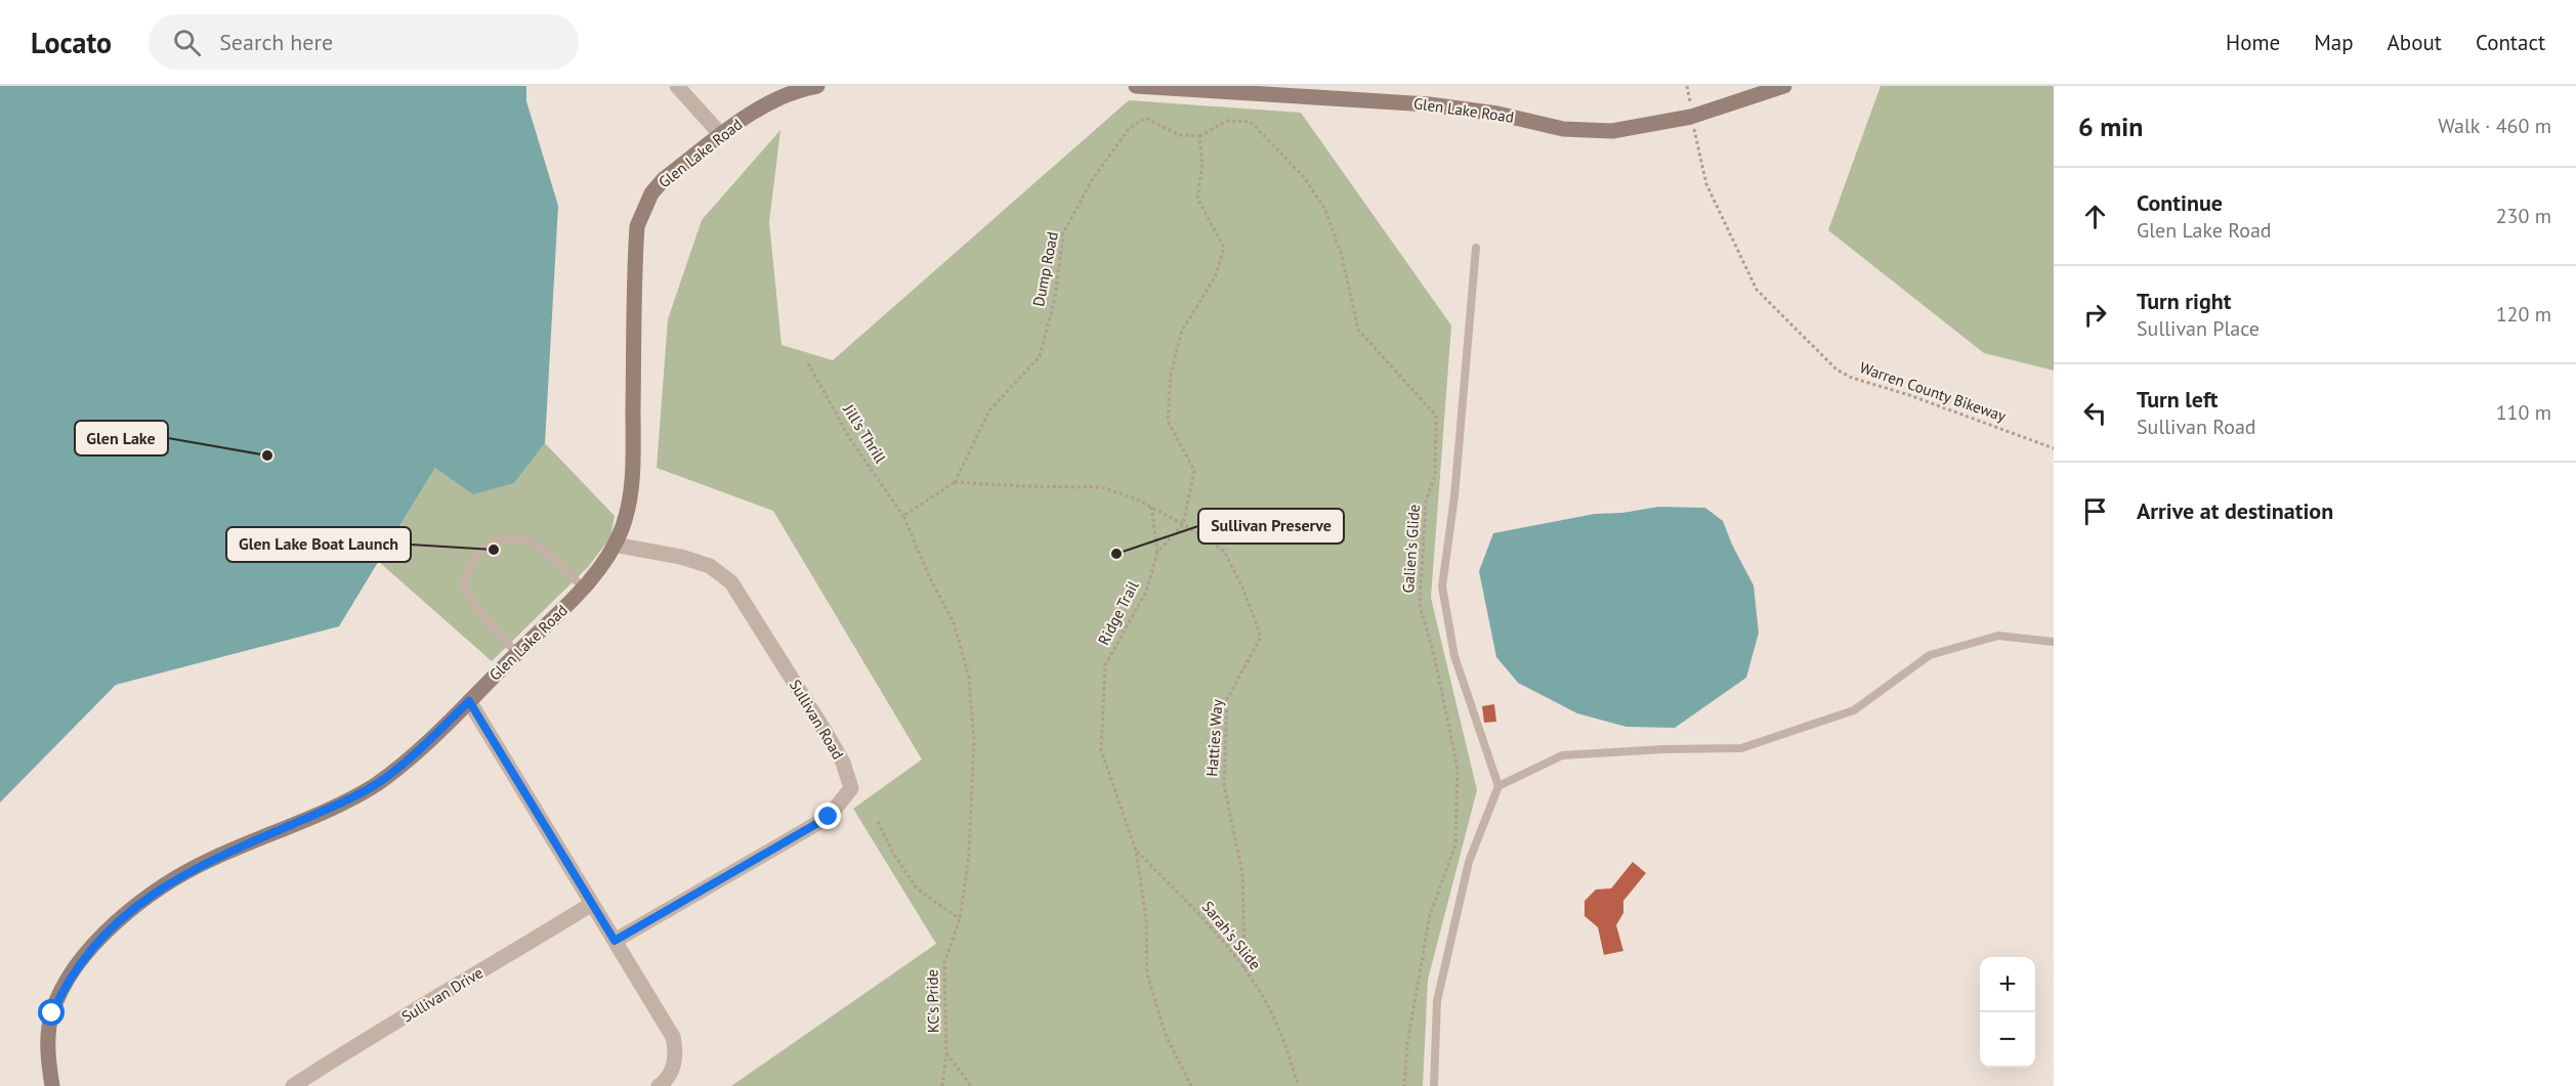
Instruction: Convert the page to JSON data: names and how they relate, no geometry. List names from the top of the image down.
{
  "streets": {
    "street": ["Glen Lake Road", "Sullivan Road", "Sullivan Drive"],
    "path": [
      "Dump Road",
      "Warren County Bikeway",
      "Jill's Thrill",
      "Galien's Glide",
      "Ridge Trail",
      "Hatties Way",
      "Sarah's Slide",
      "KC's Pride"
    ]
  },
  "crossings": [
    ["Glen Lake Road", "Warren County Bikeway"],
    ["Glen Lake Road", "Sullivan Road"],
    ["Dump Road", "Galien's Glide"],
    ["Dump Road", "Ridge Trail"],
    ["Dump Road", "Hatties Way"],
    ["Jill's Thrill", "KC's Pride"],
    ["Galien's Glide", "Ridge Trail"],
    ["Ridge Trail", "Hatties Way"],
    ["Ridge Trail", "Sarah's Slide"],
    ["Hatties Way", "Sarah's Slide"]
  ],
  "places": ["Glen Lake", "Glen Lake Boat Launch", "Sullivan Preserve"],
  "page": {
    "header": "Locato",
    "search": "Search here",
    "nav": [
      "Home",
      "Map",
      "About",
      "Contact"
    ],
    "heading": ["6 min", "Walk · 460 m"],
    "list": [
      ["Continue", "Glen Lake Road", "230 m"],
      ["Turn right", "Sullivan Place", "120 m"],
      ["Turn left", "Sullivan Road", "110 m"],
      "Arrive at destination"
    ],
    "map_buttons": ["+", "−"]
  }
}
